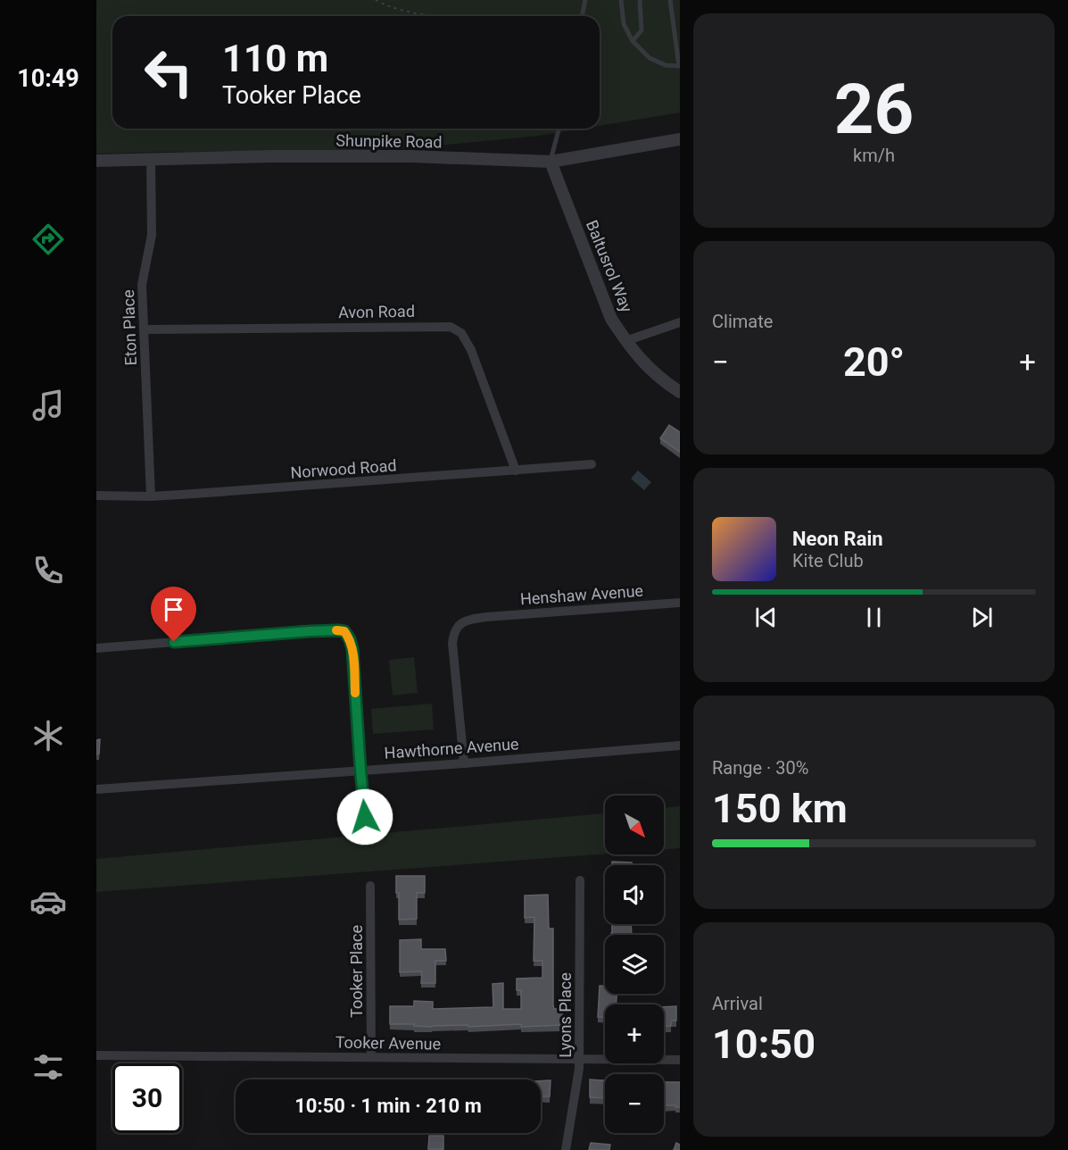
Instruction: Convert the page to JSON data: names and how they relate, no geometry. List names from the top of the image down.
{
  "streets": {
    "street": [
      "Shunpike Road",
      "Baltusrol Way",
      "Avon Road",
      "Eton Place",
      "Norwood Road",
      "Henshaw Avenue",
      "Hawthorne Avenue",
      "Tooker Place",
      "Lyons Place",
      "Tooker Avenue"
    ]
  },
  "crossings": [
    ["Shunpike Road", "Baltusrol Way"],
    ["Shunpike Road", "Eton Place"],
    ["Avon Road", "Eton Place"],
    ["Avon Road", "Norwood Road"],
    ["Eton Place", "Norwood Road"],
    ["Henshaw Avenue", "Hawthorne Avenue"],
    ["Tooker Place", "Tooker Avenue"],
    ["Lyons Place", "Tooker Avenue"]
  ],
  "north": "bottom right",
  "page": {
    "tabs": "10:49",
    "tile": [
      ["26", "km/h"],
      "Climate",
      ["Range · 30%", "150 km"],
      ["Arrival", "10:50"]
    ],
    "turn": ["110 m", "Tooker Place"],
    "heat": ["−", "20°", "+"],
    "song": ["Neon Rain", "Kite Club"],
    "map_buttons": ["+", "−"],
    "limit": "30",
    "trip": "10:50 · 1 min · 210 m"
  }
}
